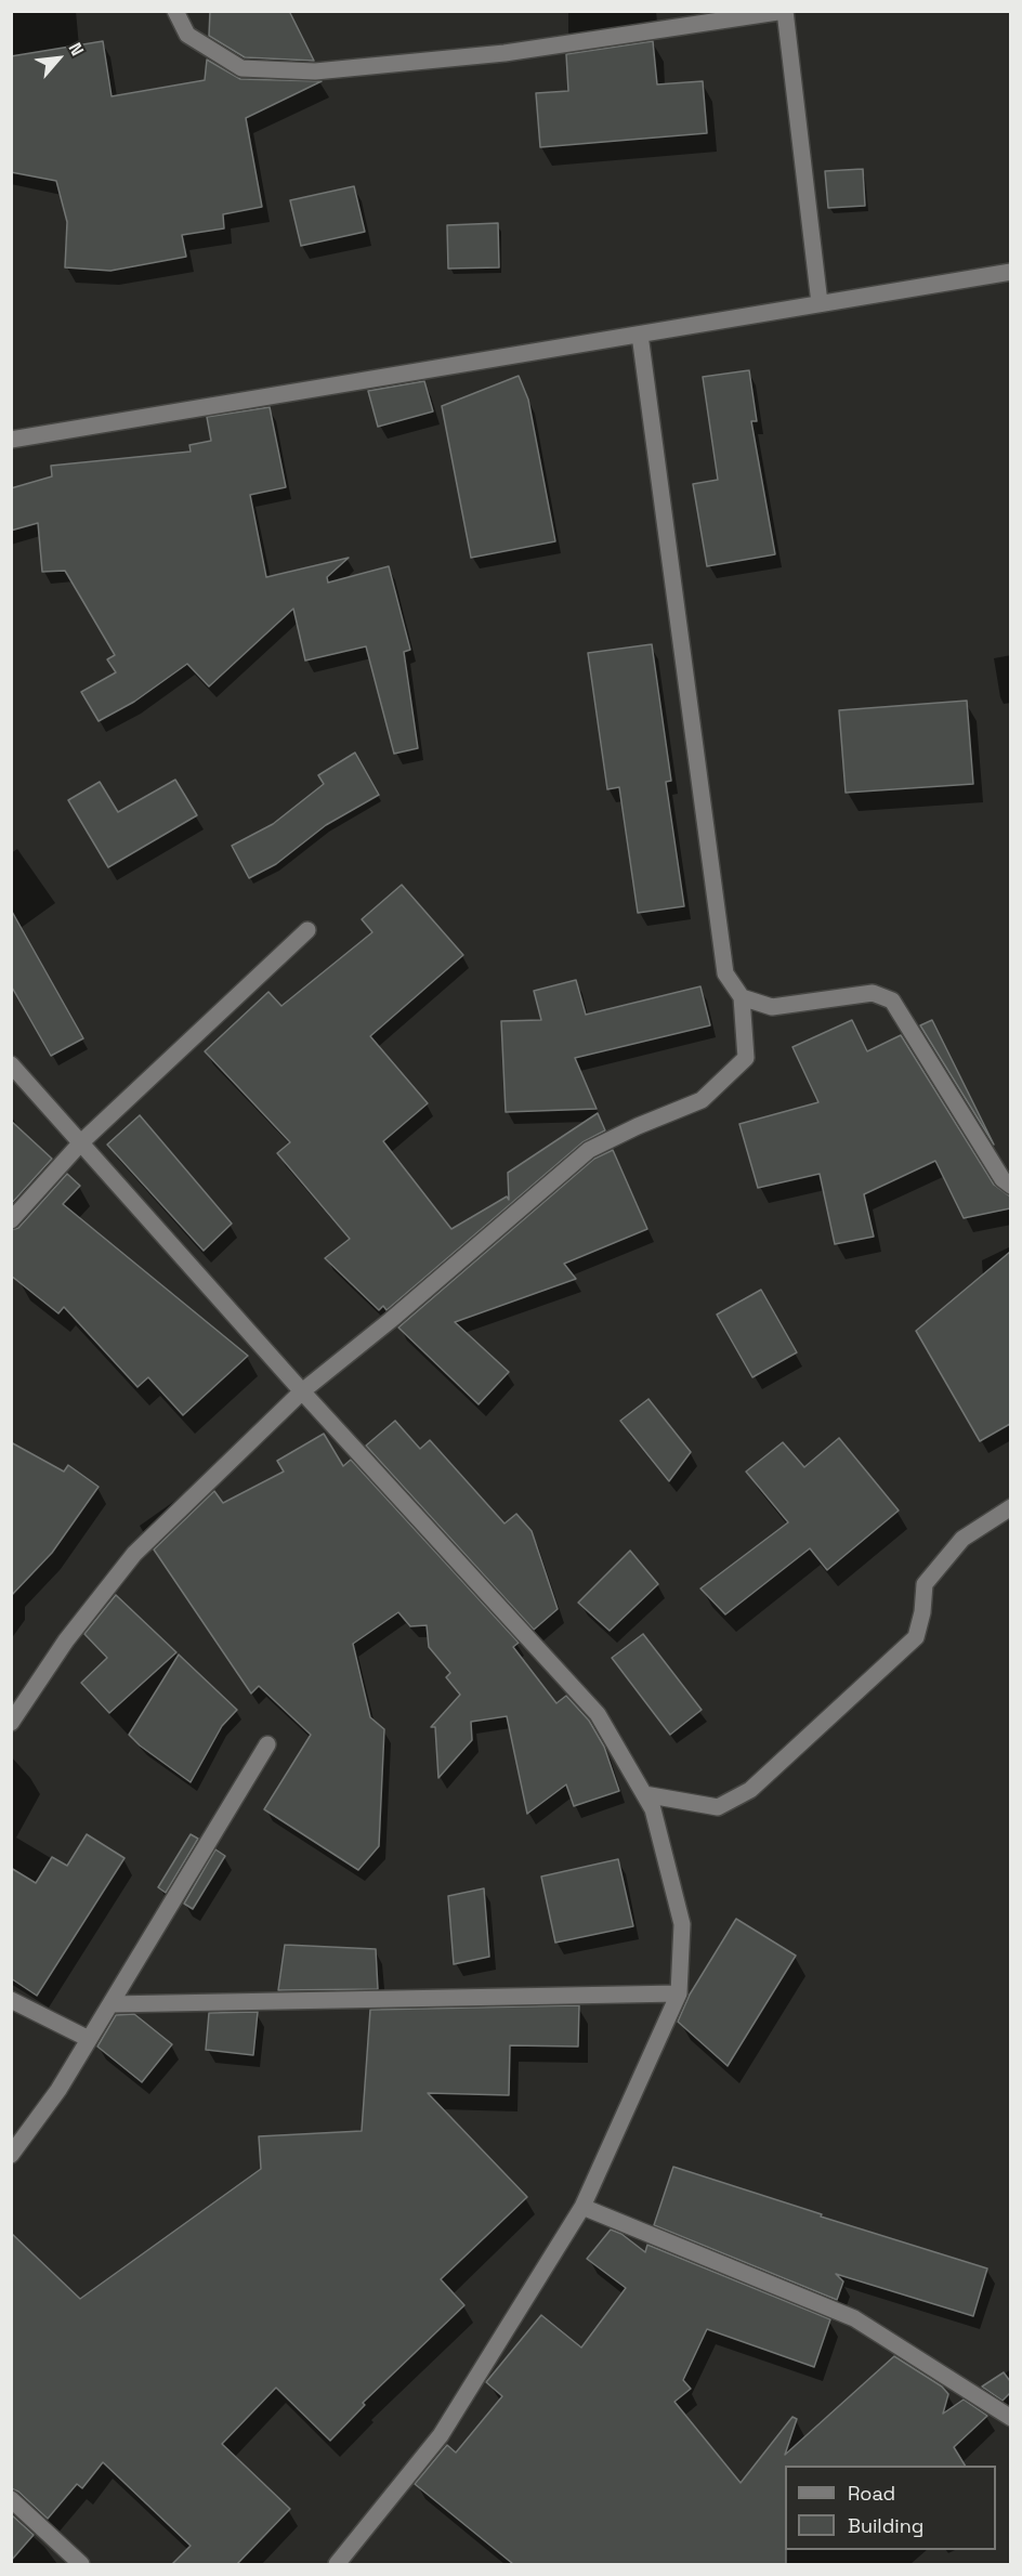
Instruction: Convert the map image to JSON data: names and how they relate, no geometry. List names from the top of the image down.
{
  "legend": ["Road", "Building"],
  "north": "top right"
}
